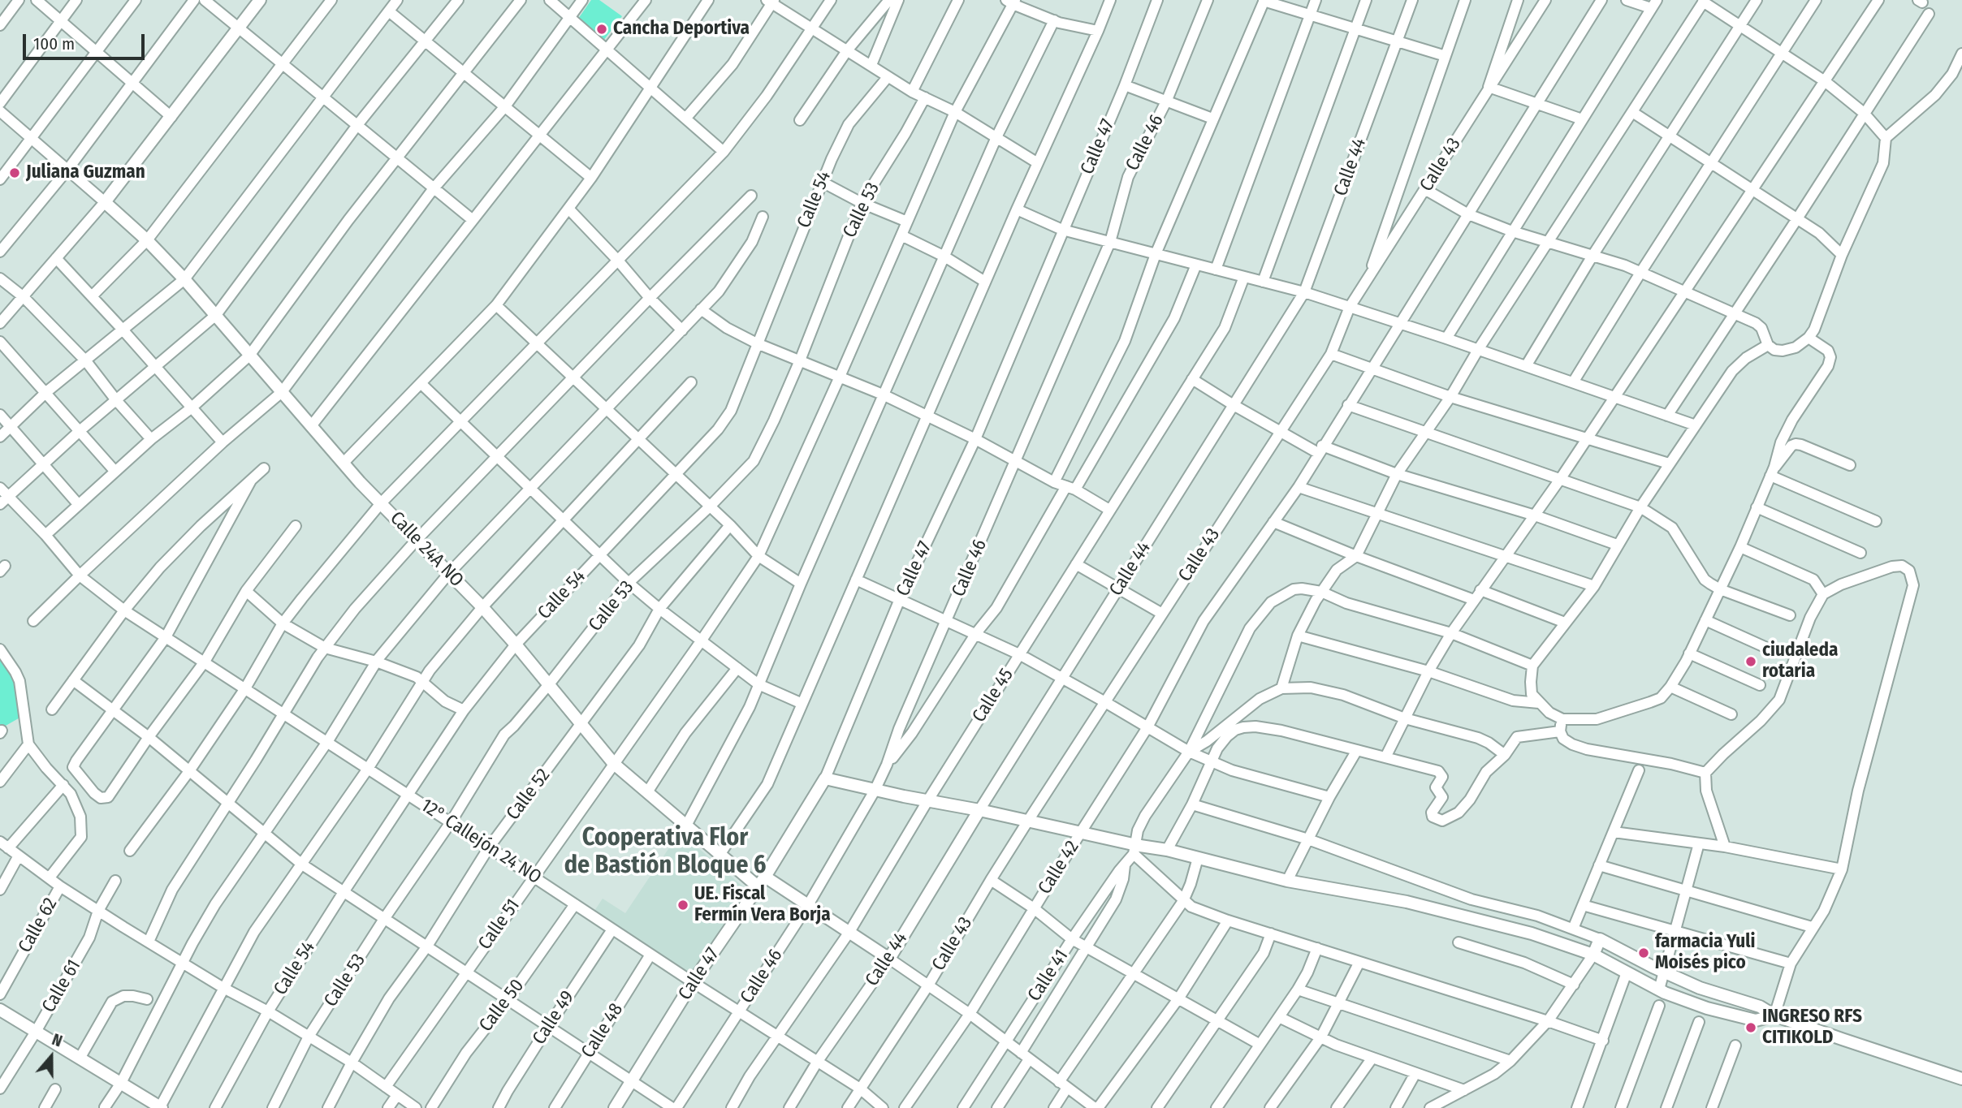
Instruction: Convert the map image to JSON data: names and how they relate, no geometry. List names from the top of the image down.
{
  "streets": {
    "street": [
      "Calle 46",
      "Calle 47",
      "Calle 43",
      "Calle 44",
      "Calle 54",
      "Calle 53",
      "Calle 24A NO",
      "Calle 45",
      "Calle 52",
      "12° Callejón 24 NO",
      "Calle 42",
      "Calle 51",
      "Calle 62",
      "Calle 41",
      "Calle 61",
      "Calle 50",
      "Calle 49",
      "Calle 48"
    ]
  },
  "crossings": [
    ["Calle 46", "Calle 24A NO"],
    ["Calle 46", "12° Callejón 24 NO"],
    ["Calle 47", "Calle 24A NO"],
    ["Calle 47", "12° Callejón 24 NO"],
    ["Calle 43", "12° Callejón 24 NO"],
    ["Calle 44", "Calle 24A NO"],
    ["Calle 44", "12° Callejón 24 NO"],
    ["Calle 54", "Calle 24A NO"],
    ["Calle 54", "12° Callejón 24 NO"],
    ["Calle 53", "Calle 24A NO"],
    ["Calle 53", "12° Callejón 24 NO"],
    ["Calle 24A NO", "Calle 45"],
    ["Calle 24A NO", "Calle 52"],
    ["Calle 24A NO", "Calle 51"],
    ["Calle 45", "12° Callejón 24 NO"],
    ["Calle 52", "12° Callejón 24 NO"],
    ["12° Callejón 24 NO", "Calle 51"],
    ["12° Callejón 24 NO", "Calle 50"],
    ["12° Callejón 24 NO", "Calle 49"],
    ["12° Callejón 24 NO", "Calle 48"]
  ],
  "districts": ["Cooperativa Flor de Bastión Bloque 6"],
  "places": [
    "Cancha Deportiva",
    "Juliana Guzman",
    "ciudaleda rotaria",
    "UE. Fiscal Fermín Vera Borja",
    "farmacia Yuli Moisés pico",
    "INGRESO RFS CITIKOLD"
  ],
  "scale_bar": "100 m",
  "north": "top"
}
